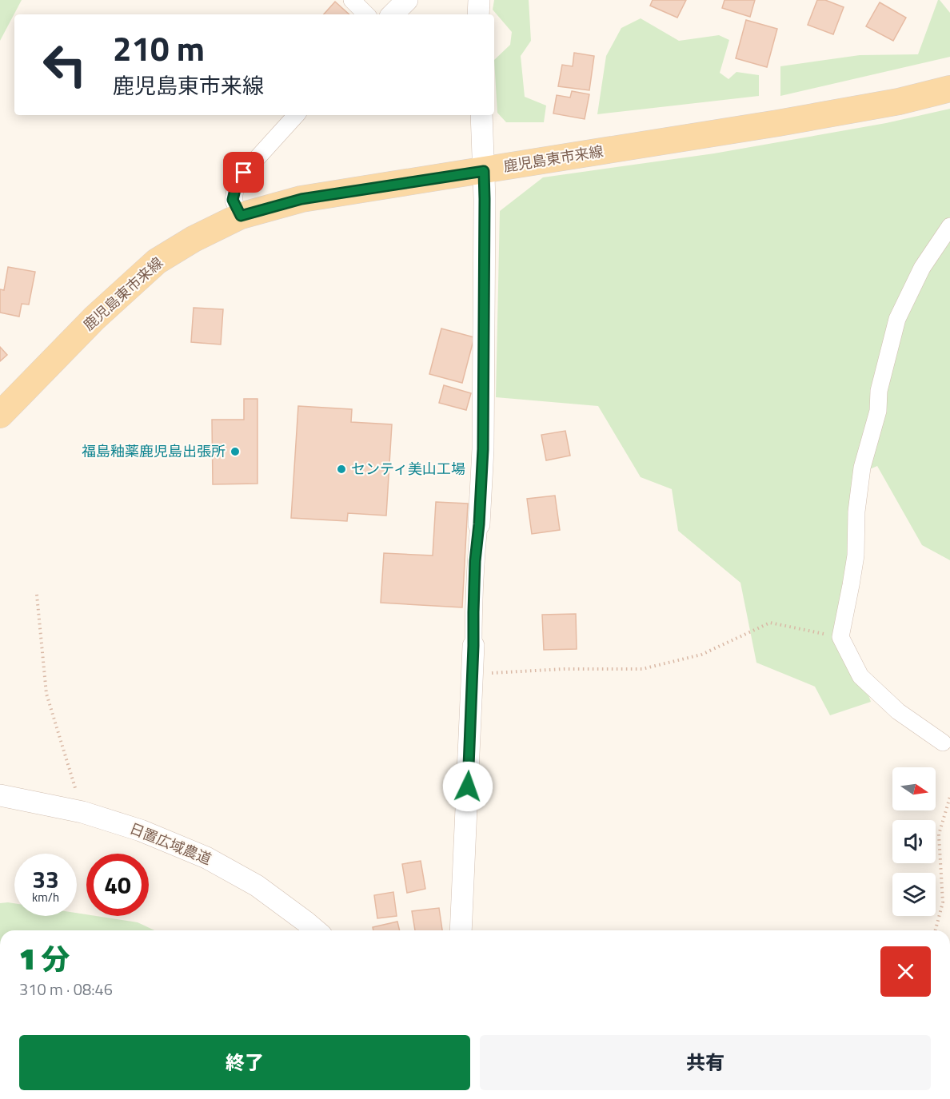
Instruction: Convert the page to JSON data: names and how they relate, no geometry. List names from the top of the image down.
{
  "streets": {
    "main road": ["鹿児島東市来線"],
    "street": ["日置広域農道"]
  },
  "places": ["福島釉薬鹿児島出張所", "センティ美山工場"],
  "north": "right",
  "page": {
    "turn": ["210 m", "鹿児島東市来線"],
    "speed": "33 km/h",
    "limit": "40",
    "heading": ["1 分", "310 m · 08:46"],
    "buttons": ["終了", "共有"]
  }
}
